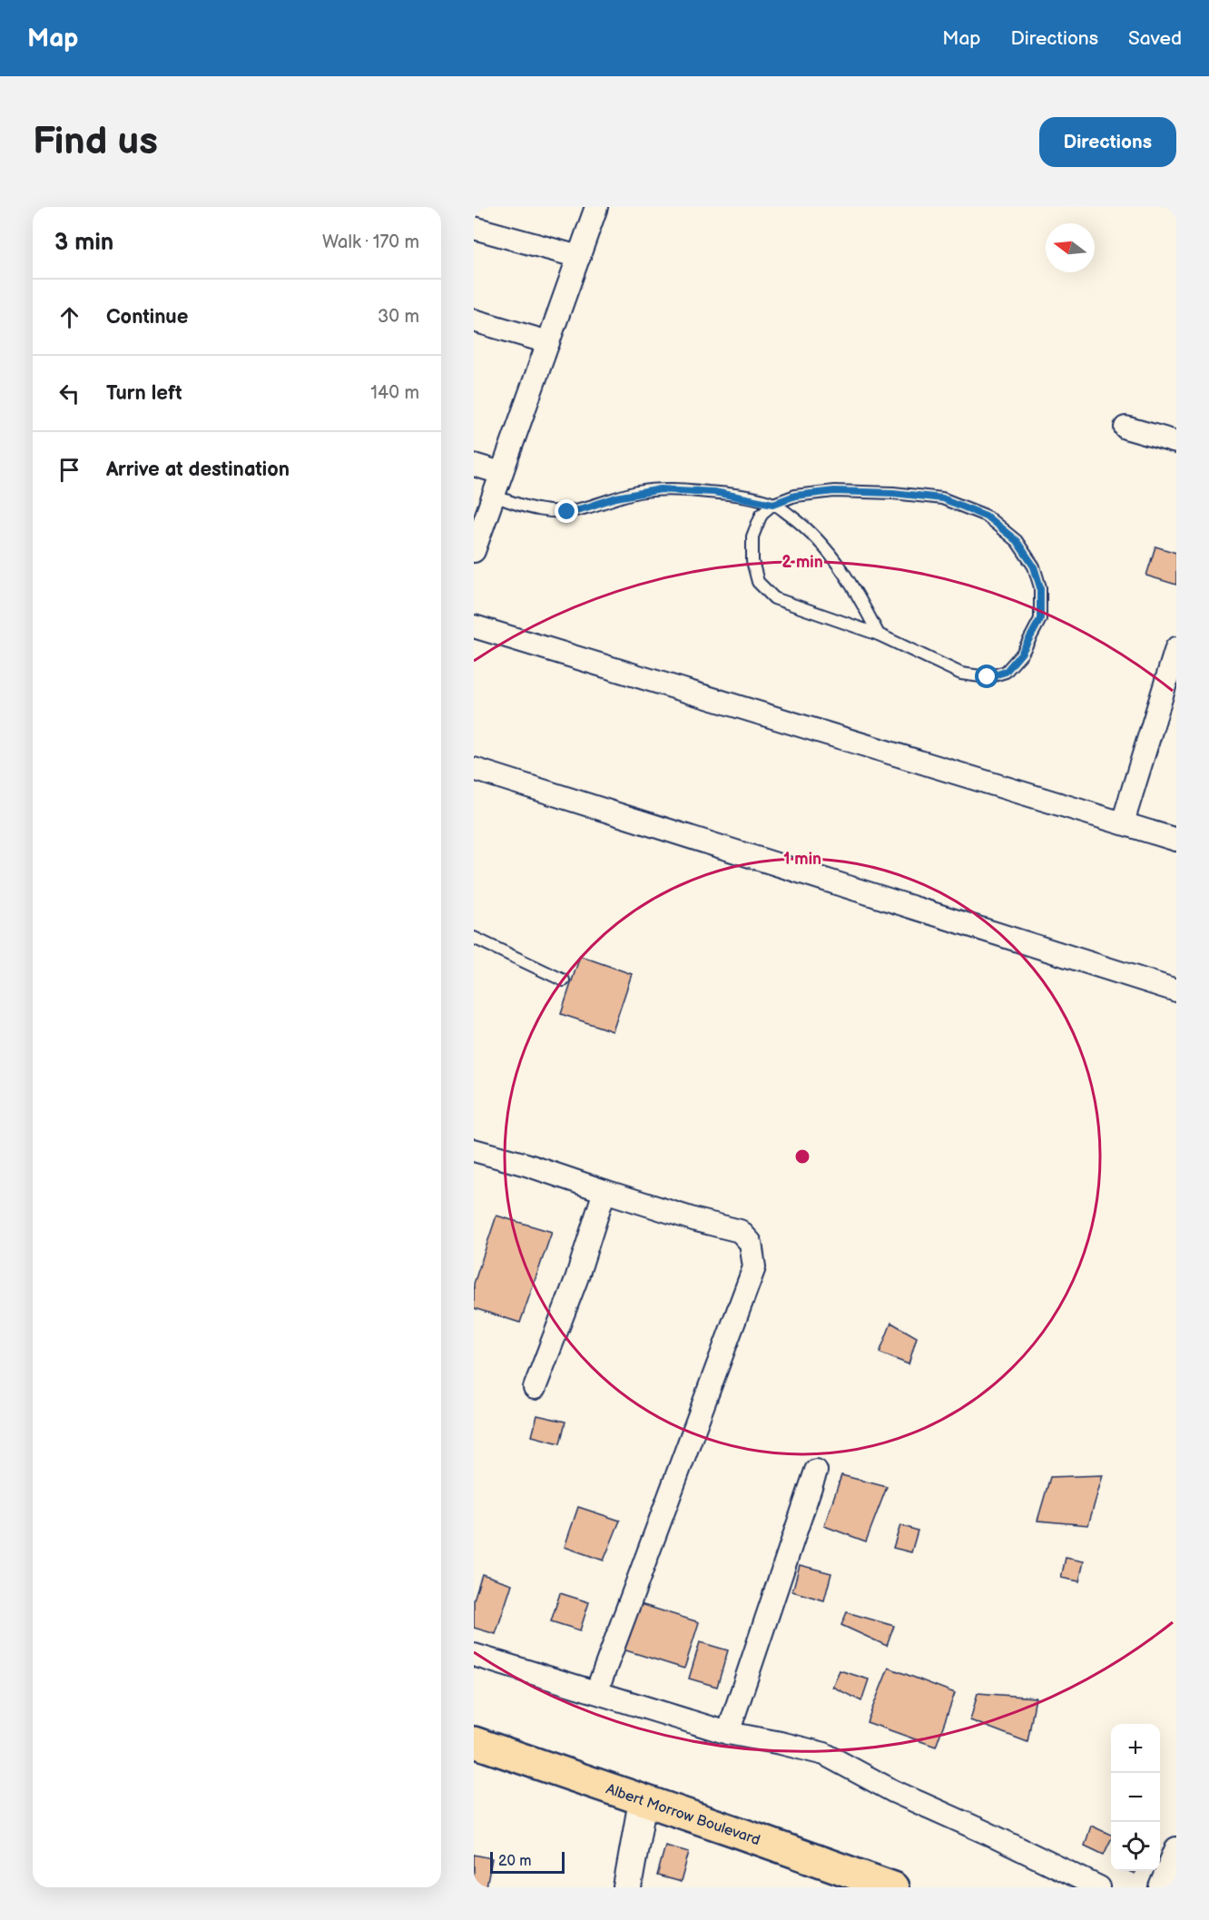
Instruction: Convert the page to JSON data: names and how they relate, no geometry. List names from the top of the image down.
{
  "streets": {
    "main road": ["Albert Morrow Boulevard"]
  },
  "scale_bar": "20 m",
  "north": "left",
  "page": {
    "header": "Map",
    "nav": ["Map", "Directions", "Saved"],
    "buttons": "Directions",
    "title": "Find us",
    "heading": ["3 min", "Walk · 170 m"],
    "list": [
      ["Continue", "30 m"],
      ["Turn left", "140 m"],
      "Arrive at destination"
    ],
    "map_buttons": ["+", "−"],
    "scale": "20 m"
  },
  "rings": ["2 min", "1 min"]
}
